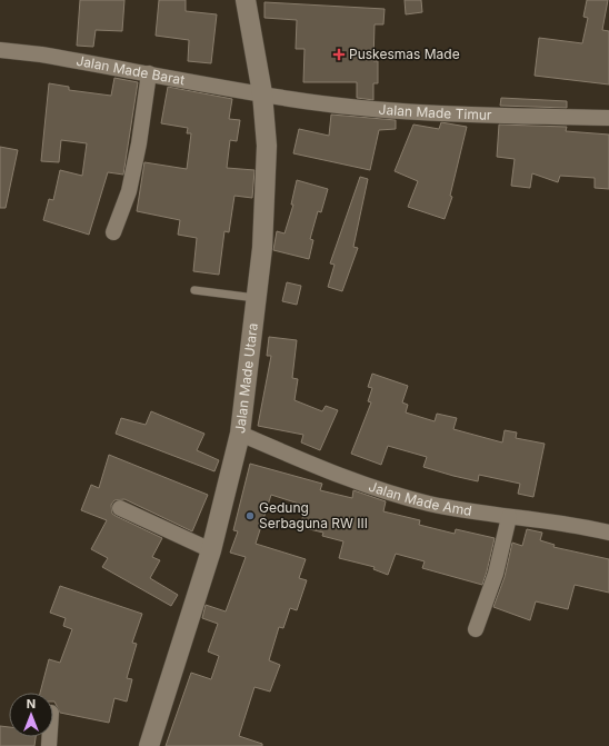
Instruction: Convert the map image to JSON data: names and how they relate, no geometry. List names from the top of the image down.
{
  "streets": {
    "street": [
      "Jalan Made Barat",
      "Jalan Made Timur",
      "Jalan Made Utara",
      "Jalan Made Amd"
    ]
  },
  "crossings": [
    ["Jalan Made Barat", "Jalan Made Timur"],
    ["Jalan Made Barat", "Jalan Made Utara"],
    ["Jalan Made Timur", "Jalan Made Utara"],
    ["Jalan Made Utara", "Jalan Made Amd"]
  ],
  "places": {
    "health": ["Puskesmas Made"],
    "other": ["Gedung Serbaguna RW III"]
  },
  "north": "top"
}
